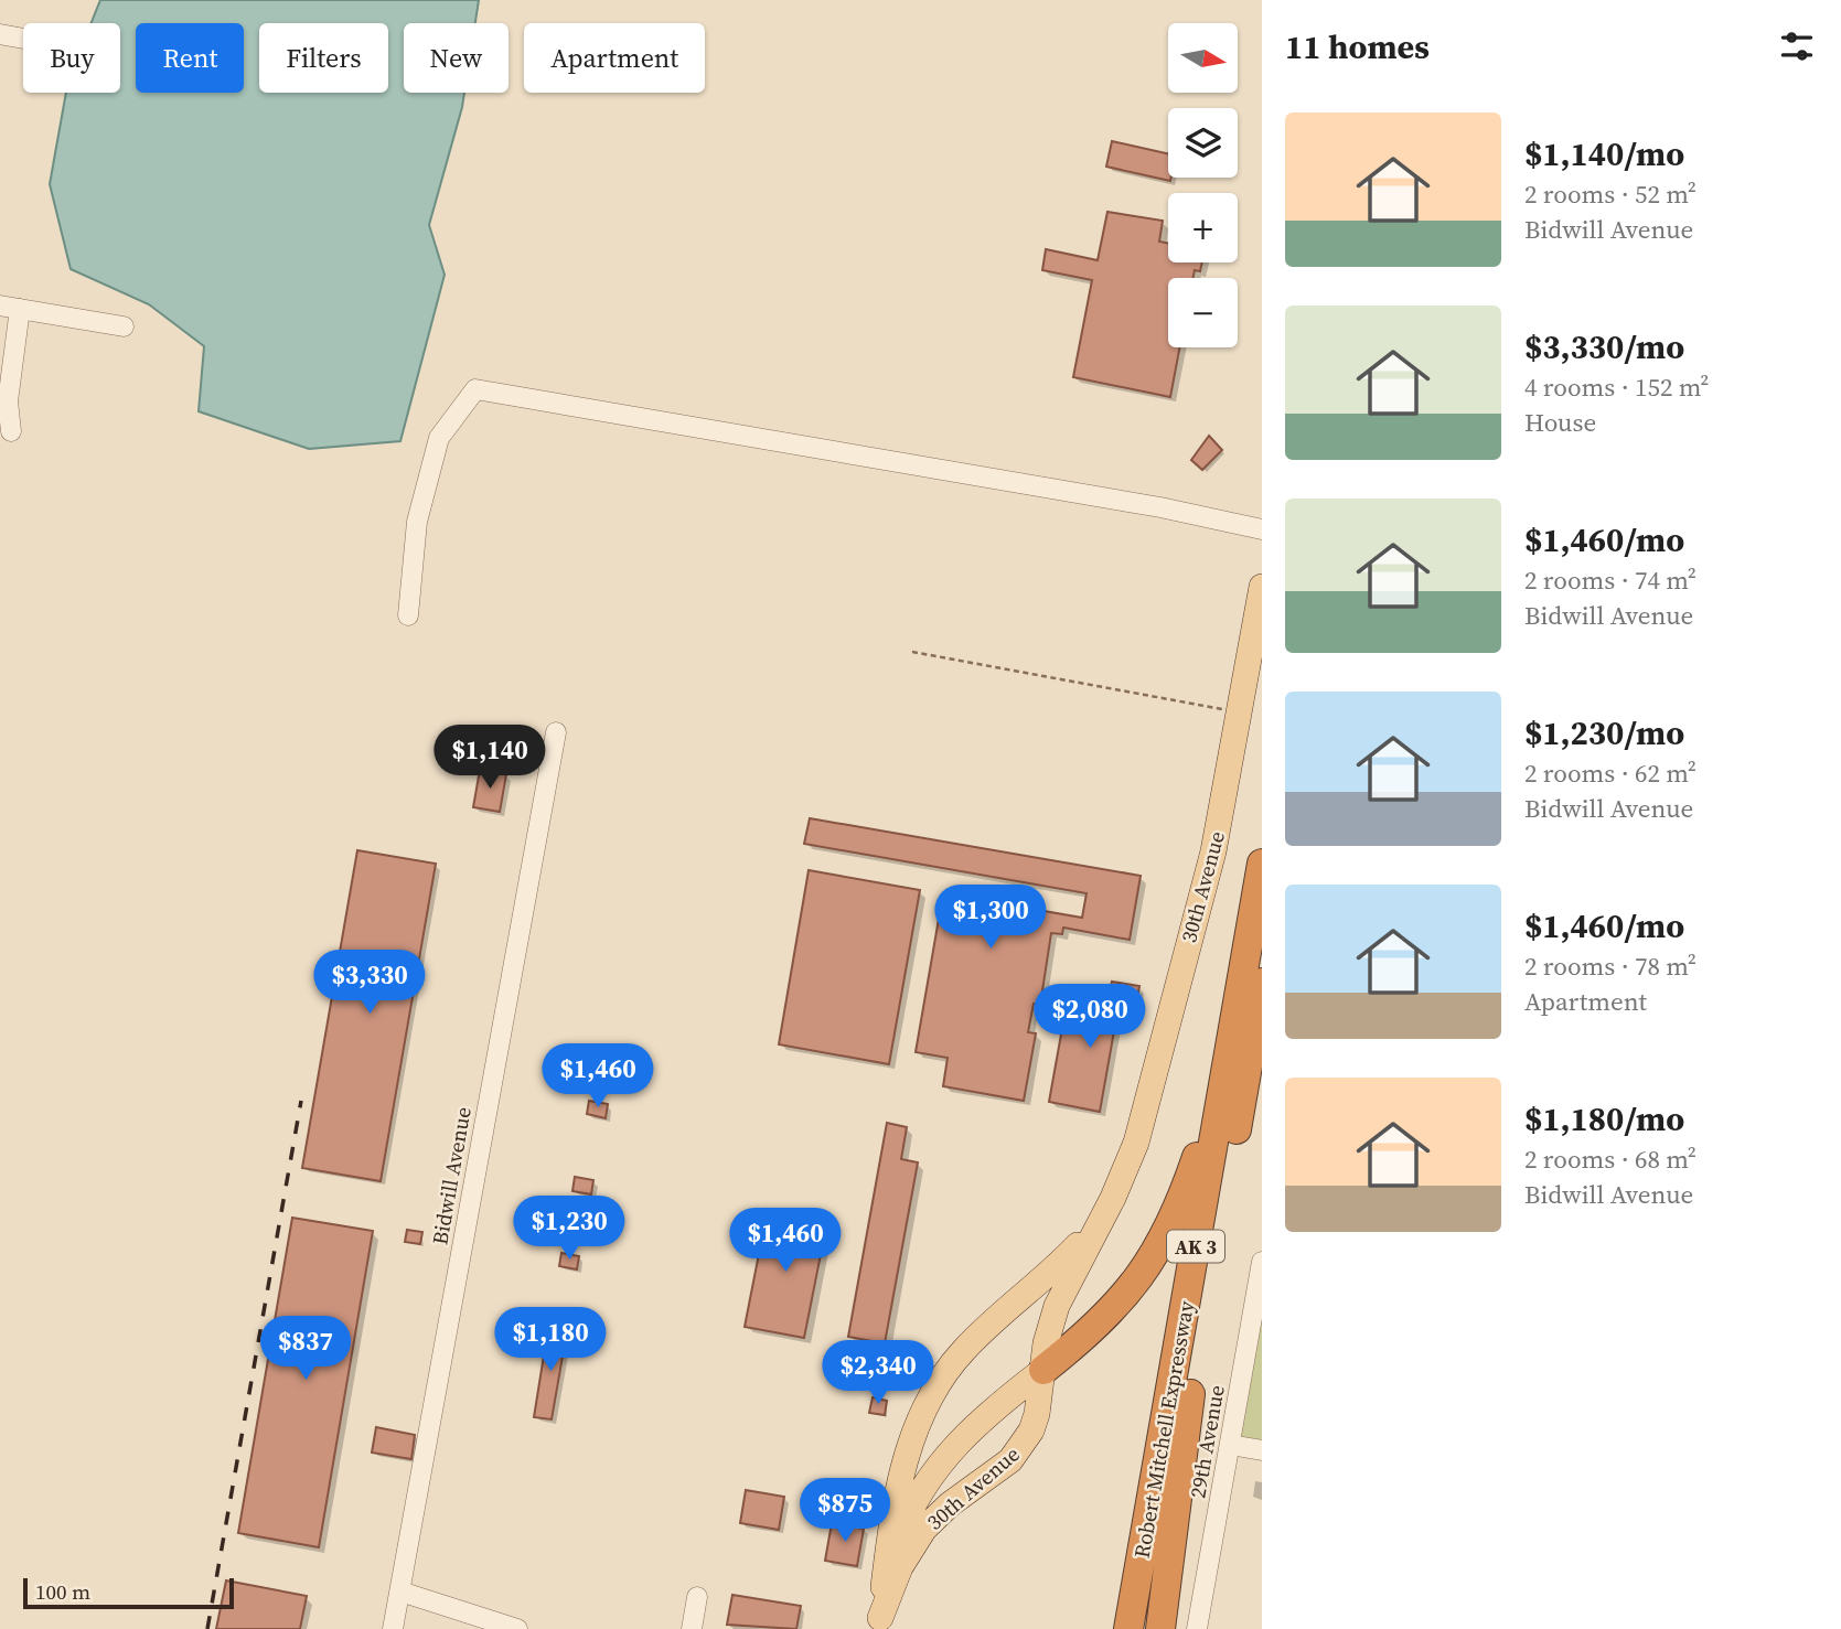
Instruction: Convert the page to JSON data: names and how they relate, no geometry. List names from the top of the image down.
{
  "streets": {
    "highway": ["AK 3", "Robert Mitchell Expressway"],
    "main road": ["30th Avenue"],
    "street": ["Bidwill Avenue", "29th Avenue"]
  },
  "scale_bar": "100 m",
  "north": "right",
  "page": {
    "heading": "11 homes",
    "map_buttons": ["+", "−"],
    "chip": [
      "Buy",
      "Rent",
      "Filters",
      "New",
      "Apartment"
    ],
    "list": [
      {
        "name": "$1,140/mo",
        "note": "2 rooms · 52 m² · Bidwill Avenue"
      },
      {
        "name": "$3,330/mo",
        "note": "4 rooms · 152 m² · House"
      },
      {
        "name": "$1,460/mo",
        "note": "2 rooms · 74 m² · Bidwill Avenue"
      },
      {
        "name": "$1,230/mo",
        "note": "2 rooms · 62 m² · Bidwill Avenue"
      },
      {
        "name": "$1,460/mo",
        "note": "2 rooms · 78 m² · Apartment"
      },
      {
        "name": "$1,180/mo",
        "note": "2 rooms · 68 m² · Bidwill Avenue"
      }
    ],
    "price": [
      "$1,140",
      "$1,300",
      "$3,330",
      "$2,080",
      "$1,460",
      "$1,230",
      "$1,460",
      "$1,180",
      "$837",
      "$2,340",
      "$875"
    ],
    "scale": "100 m"
  }
}
